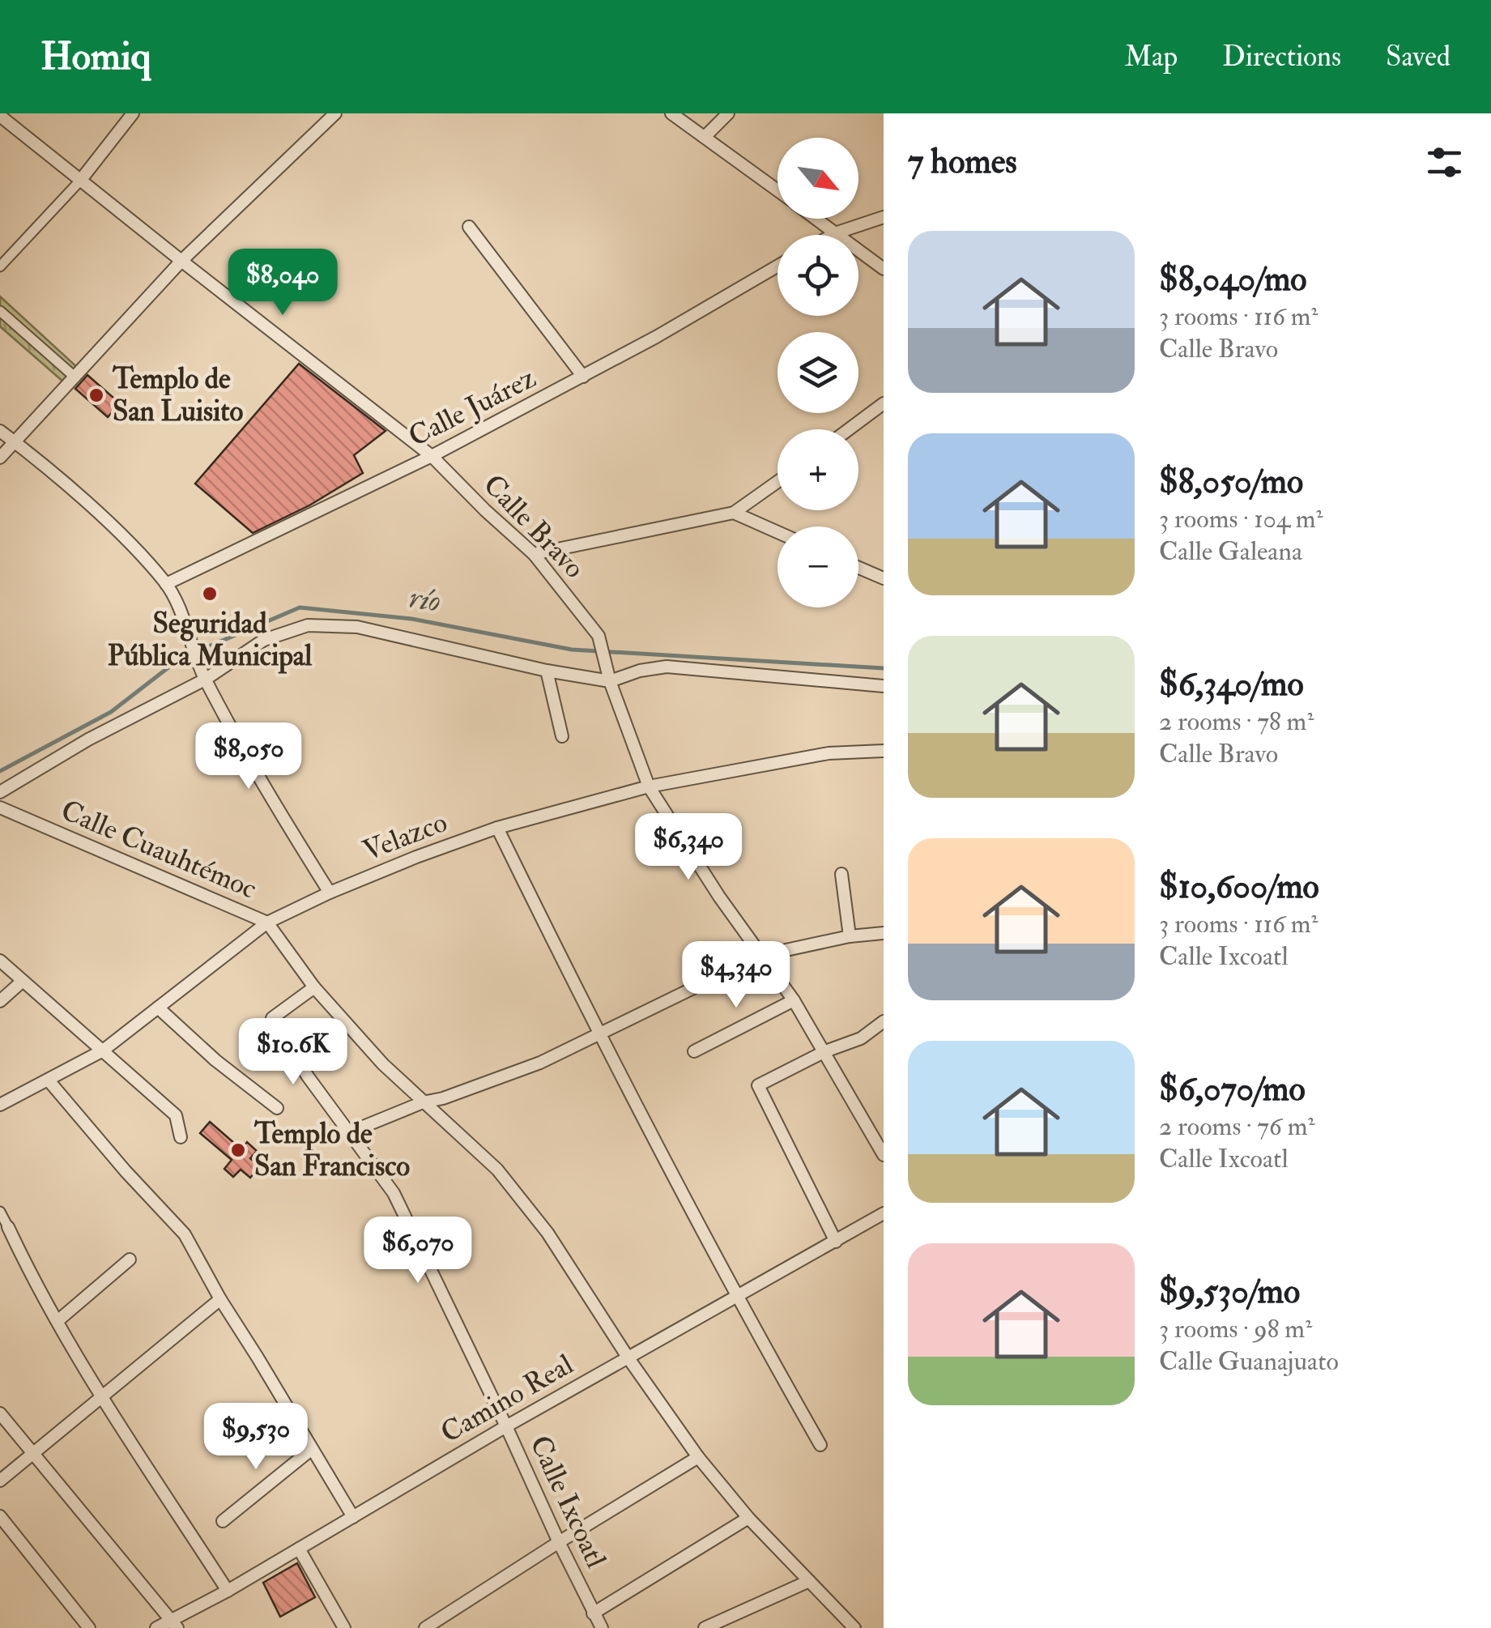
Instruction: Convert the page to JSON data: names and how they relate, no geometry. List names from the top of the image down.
{
  "streets": {
    "street": [
      "Calle Juárez",
      "Calle Bravo",
      "Velazco",
      "Calle Cuauhtémoc",
      "Camino Real",
      "Calle Ixcoatl"
    ]
  },
  "crossings": [
    ["Calle Juárez", "Calle Bravo"],
    ["Calle Bravo", "Velazco"],
    ["Velazco", "Calle Cuauhtémoc"],
    ["Calle Cuauhtémoc", "Camino Real"],
    ["Calle Cuauhtémoc", "Calle Ixcoatl"],
    ["Camino Real", "Calle Ixcoatl"]
  ],
  "water": ["río"],
  "places": ["Templo de San Luisito", "Seguridad Pública Municipal", "Templo de San Francisco"],
  "north": "bottom right",
  "page": {
    "header": "Homiq",
    "nav": ["Map", "Directions", "Saved"],
    "heading": "7 homes",
    "map_buttons": ["+", "−"],
    "list": [
      {
        "name": "$8,040/mo",
        "note": "3 rooms · 116 m² · Calle Bravo"
      },
      {
        "name": "$8,050/mo",
        "note": "3 rooms · 104 m² · Calle Galeana"
      },
      {
        "name": "$6,340/mo",
        "note": "2 rooms · 78 m² · Calle Bravo"
      },
      {
        "name": "$10,600/mo",
        "note": "3 rooms · 116 m² · Calle Ixcoatl"
      },
      {
        "name": "$6,070/mo",
        "note": "2 rooms · 76 m² · Calle Ixcoatl"
      },
      {
        "name": "$9,530/mo",
        "note": "3 rooms · 98 m² · Calle Guanajuato"
      }
    ],
    "price": [
      "$8,040",
      "$8,050",
      "$6,340",
      "$4,340",
      "$10.6K",
      "$6,070",
      "$9,530"
    ]
  }
}
